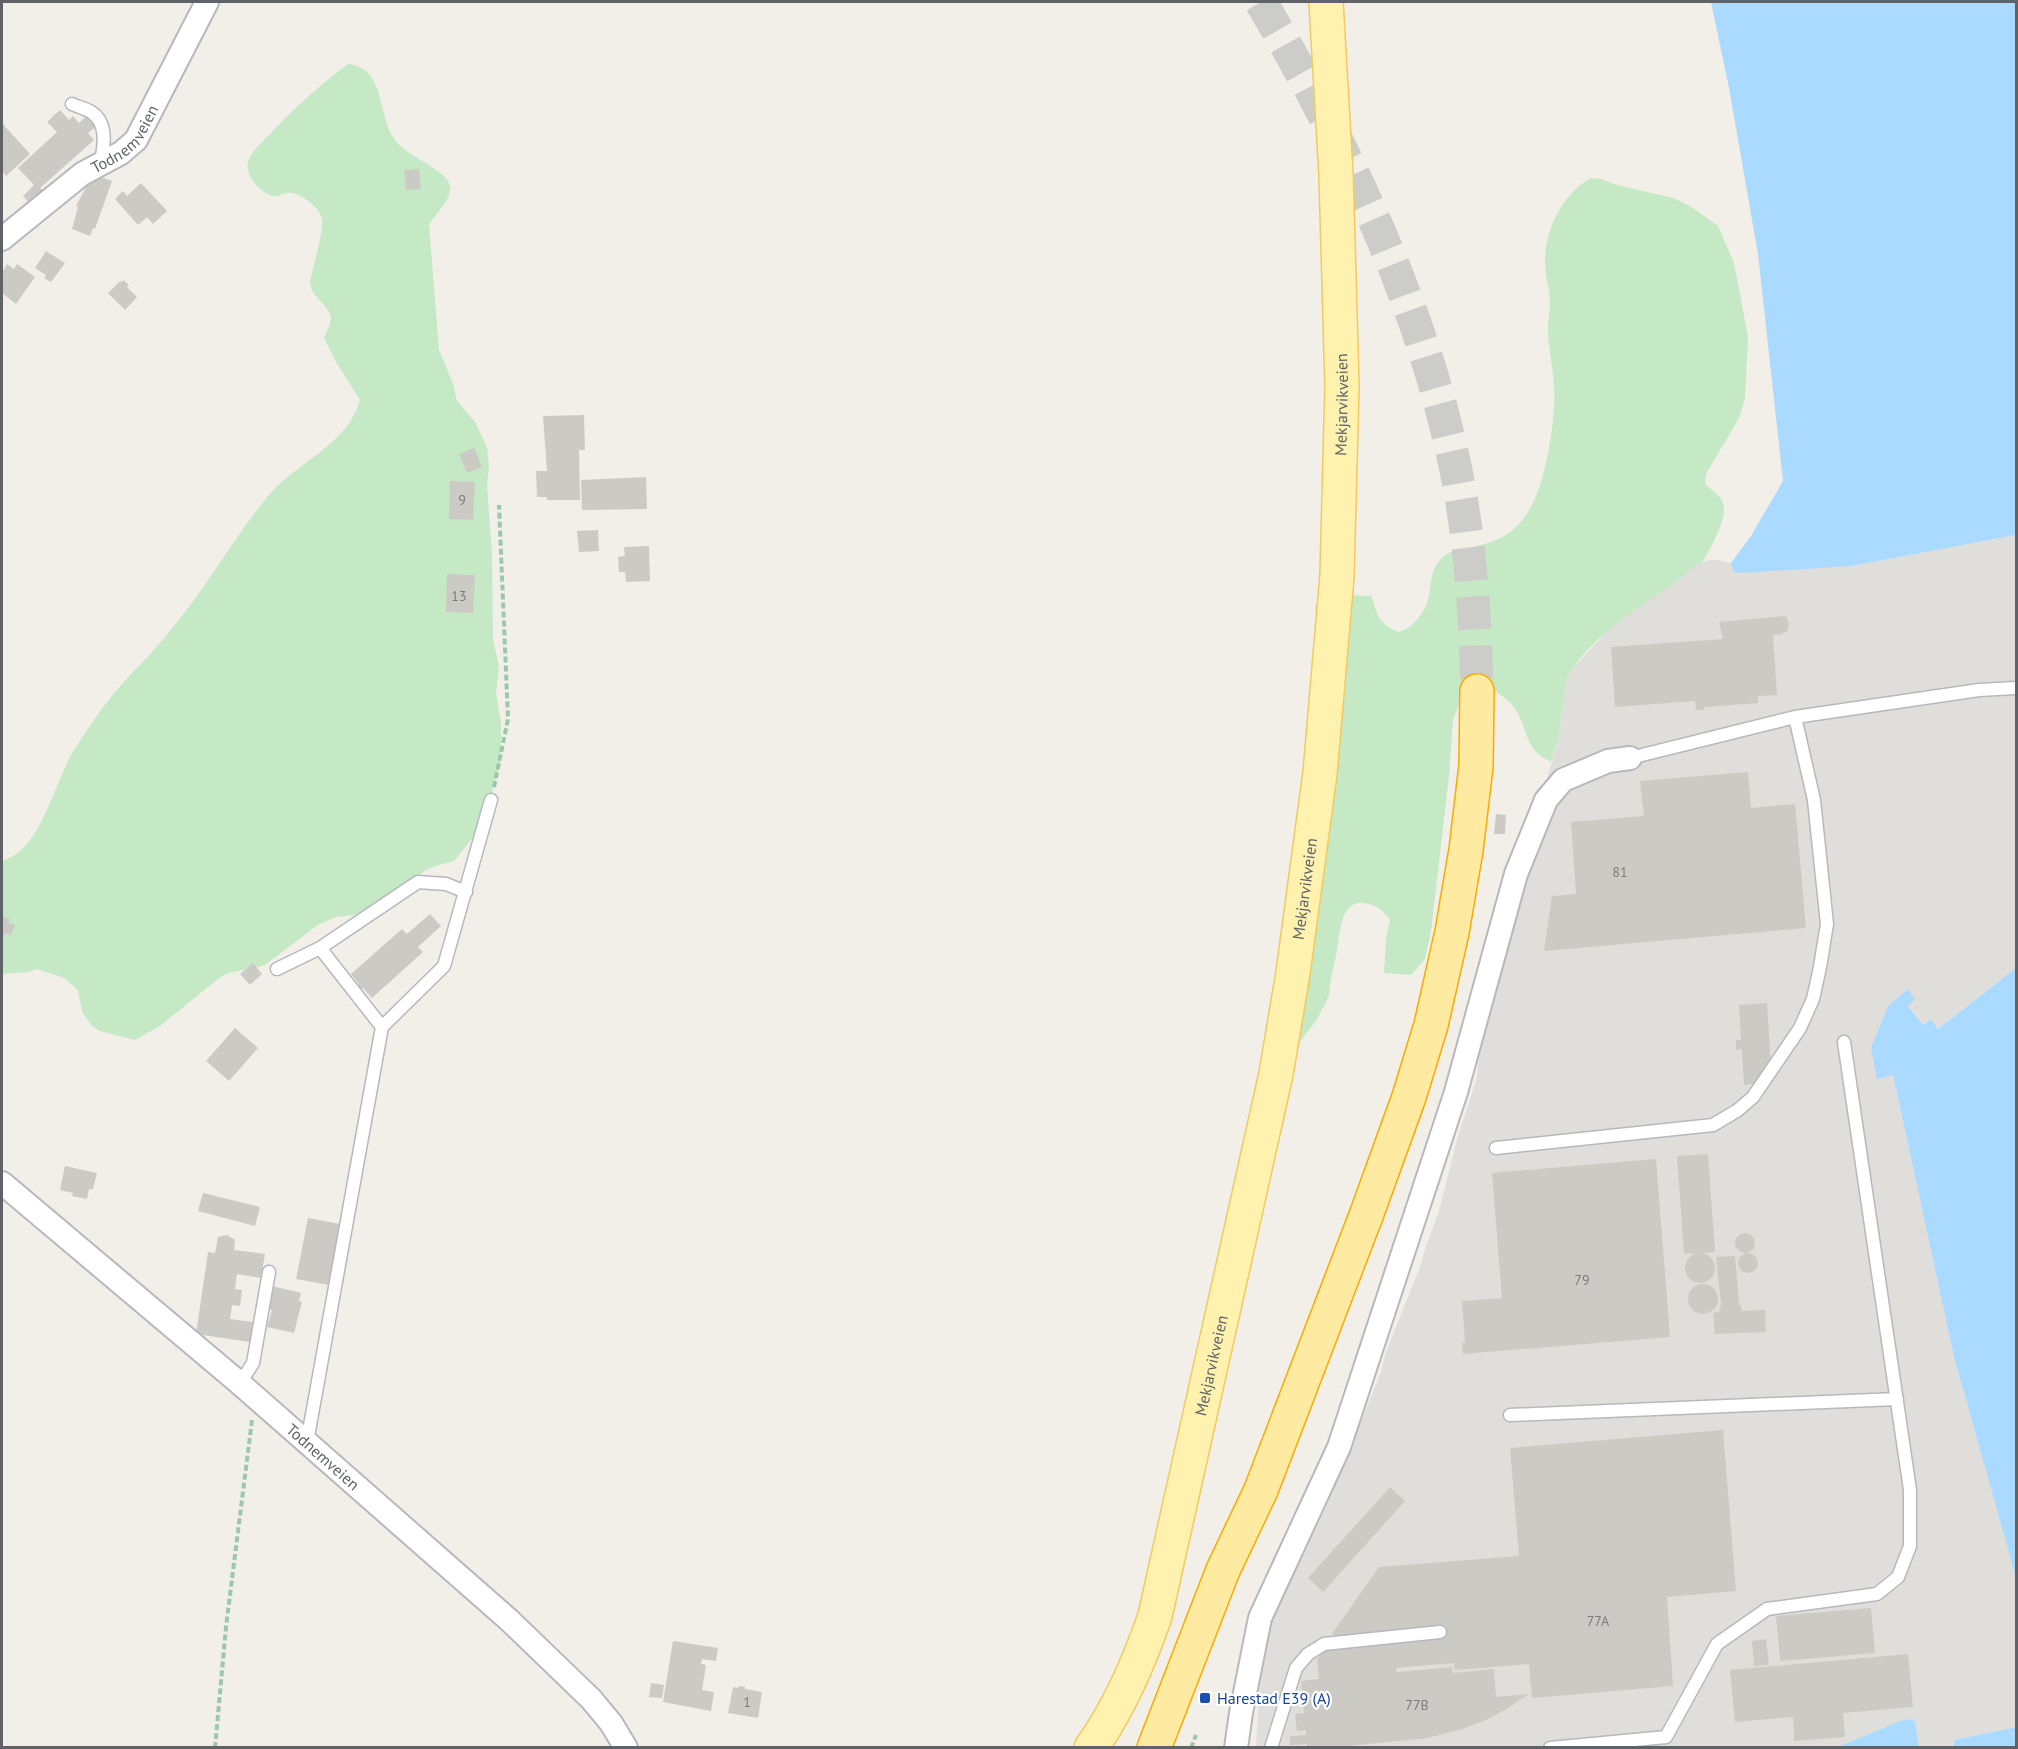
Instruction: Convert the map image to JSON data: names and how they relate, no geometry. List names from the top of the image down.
{
  "streets": {
    "main road": ["Mekjarvikveien"],
    "street": ["Todnemveien"]
  },
  "places": {
    "transit": ["Harestad E39 (A)"]
  },
  "house_numbers": [
    "9",
    "13",
    "81",
    "79",
    "77A",
    "1",
    "77B"
  ]
}
